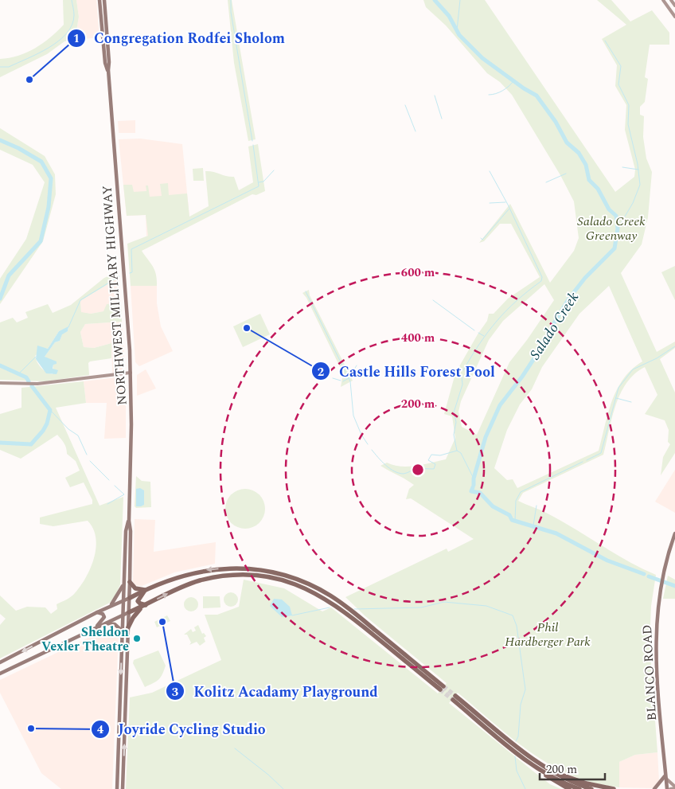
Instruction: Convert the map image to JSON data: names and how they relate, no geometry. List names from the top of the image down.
{
  "streets": {
    "main road": ["NORTHWEST MILITARY HIGHWAY", "BLANCO ROAD"]
  },
  "water": ["Salado Creek"],
  "parks": ["Salado Creek Greenway", "Phil Hardberger Park"],
  "places": [
    "Congregation Rodfei Sholom",
    "Castle Hills Forest Pool",
    "Kolitz Acadamy Playground",
    "Sheldon Vexler Theatre",
    "Joyride Cycling Studio"
  ],
  "scale_bar": "200 m",
  "rings": ["600 m", "400 m", "200 m"]
}
